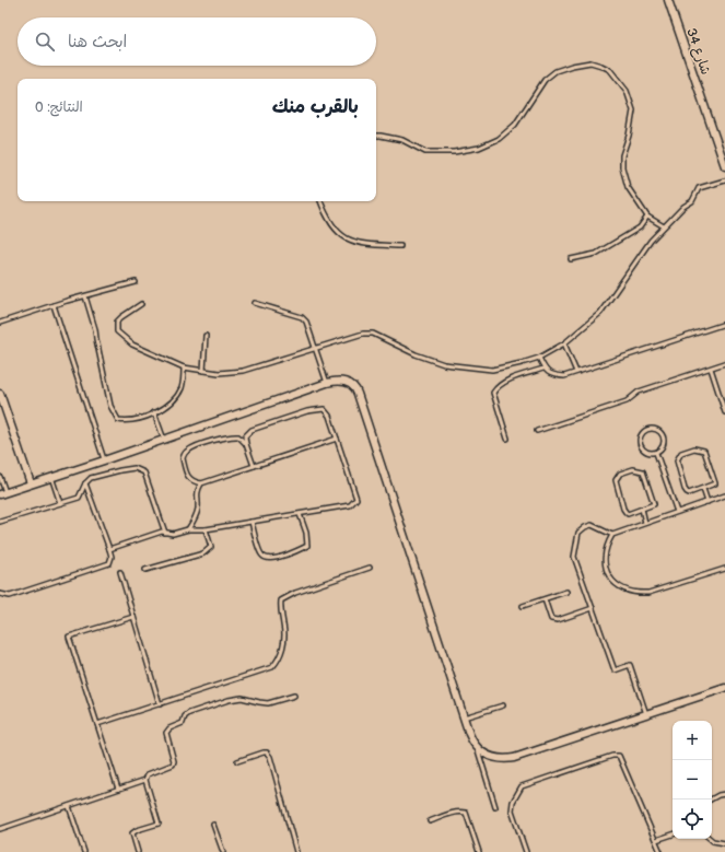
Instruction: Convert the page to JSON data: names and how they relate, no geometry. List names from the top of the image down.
{
  "streets": {
    "street": ["شارع 34"]
  },
  "page": {
    "search": "ابحث هنا",
    "heading": ["بالقرب منك", "النتائج: 0"],
    "map_buttons": ["+", "−"]
  }
}
